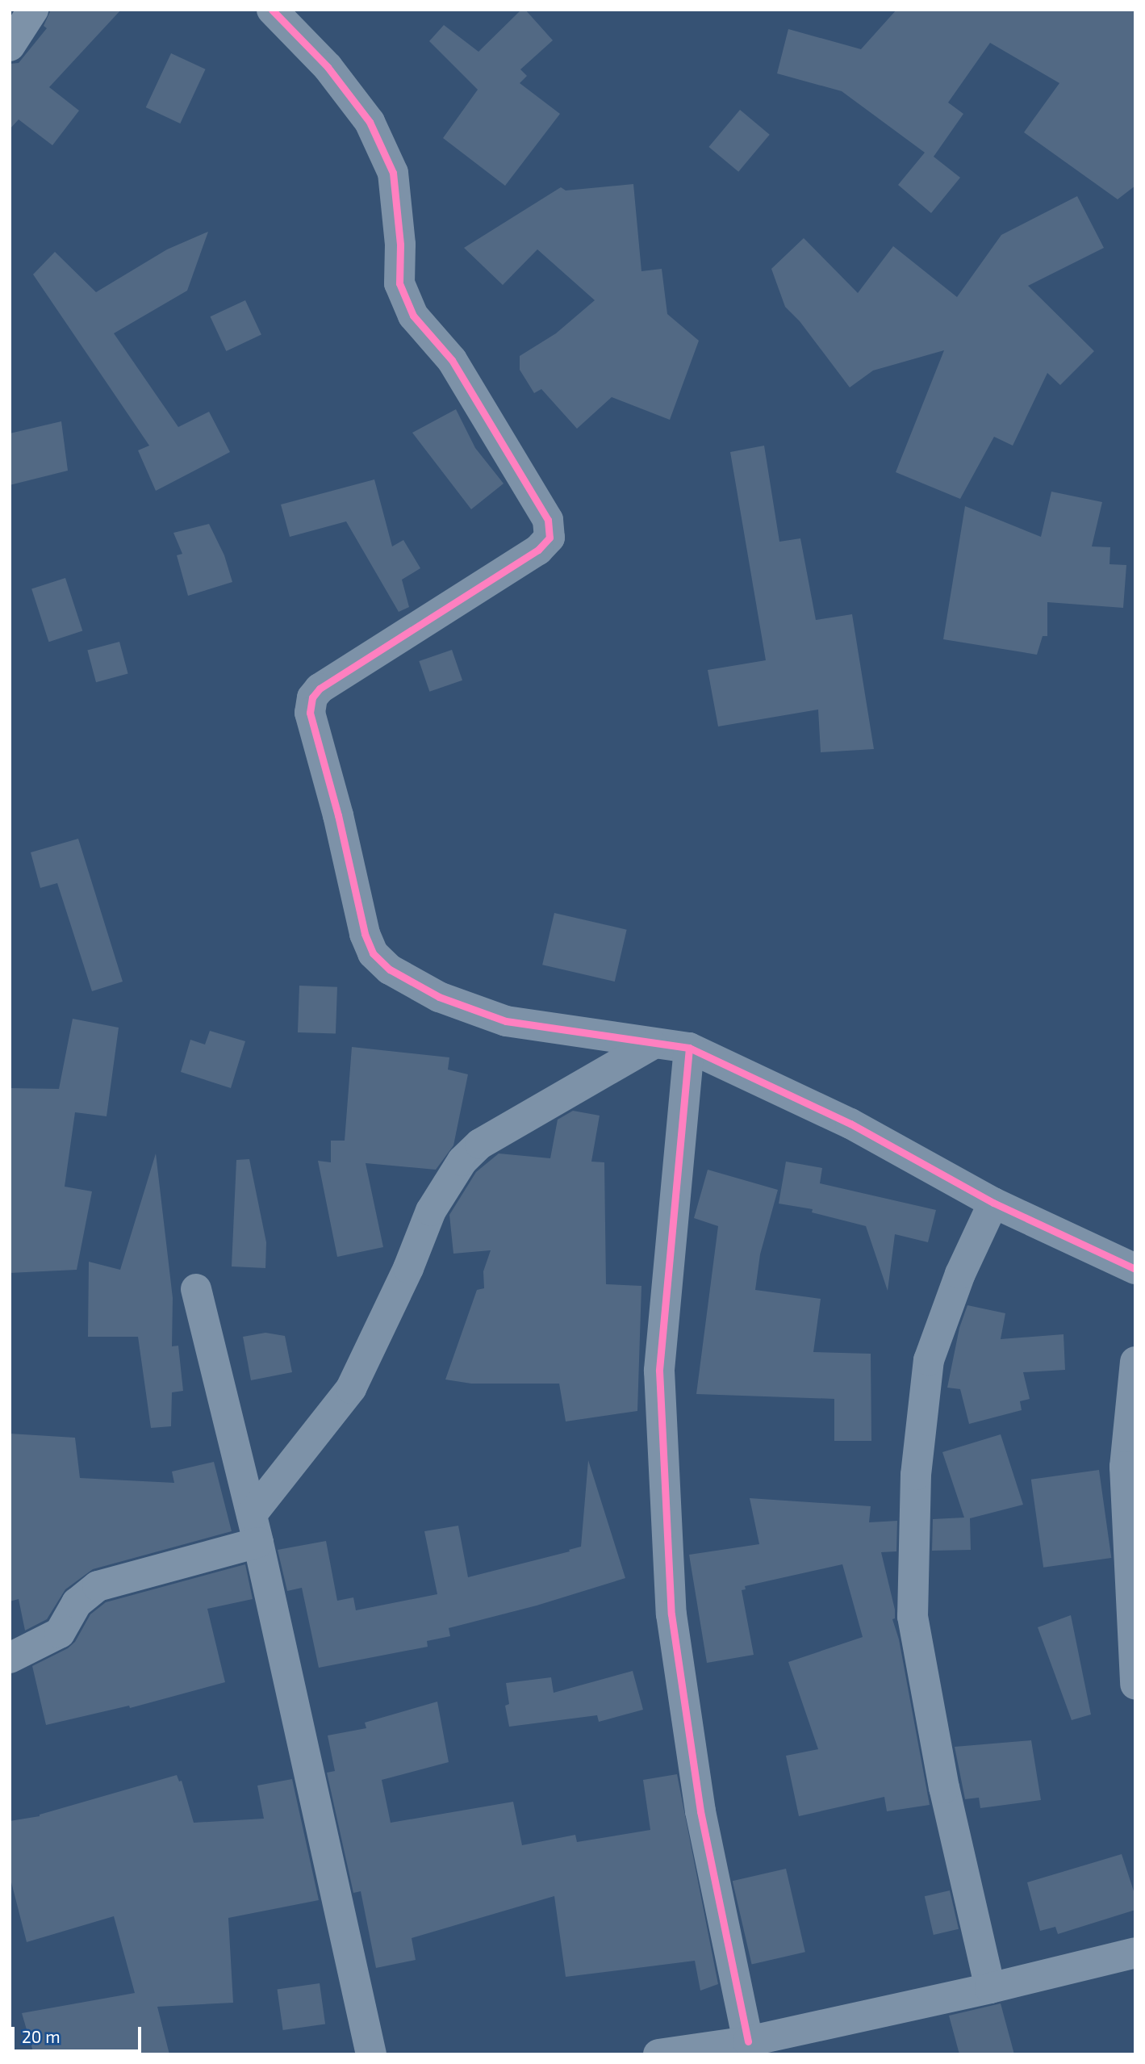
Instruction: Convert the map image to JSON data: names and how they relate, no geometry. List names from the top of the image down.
{
  "scale_bar": "20 m"
}
